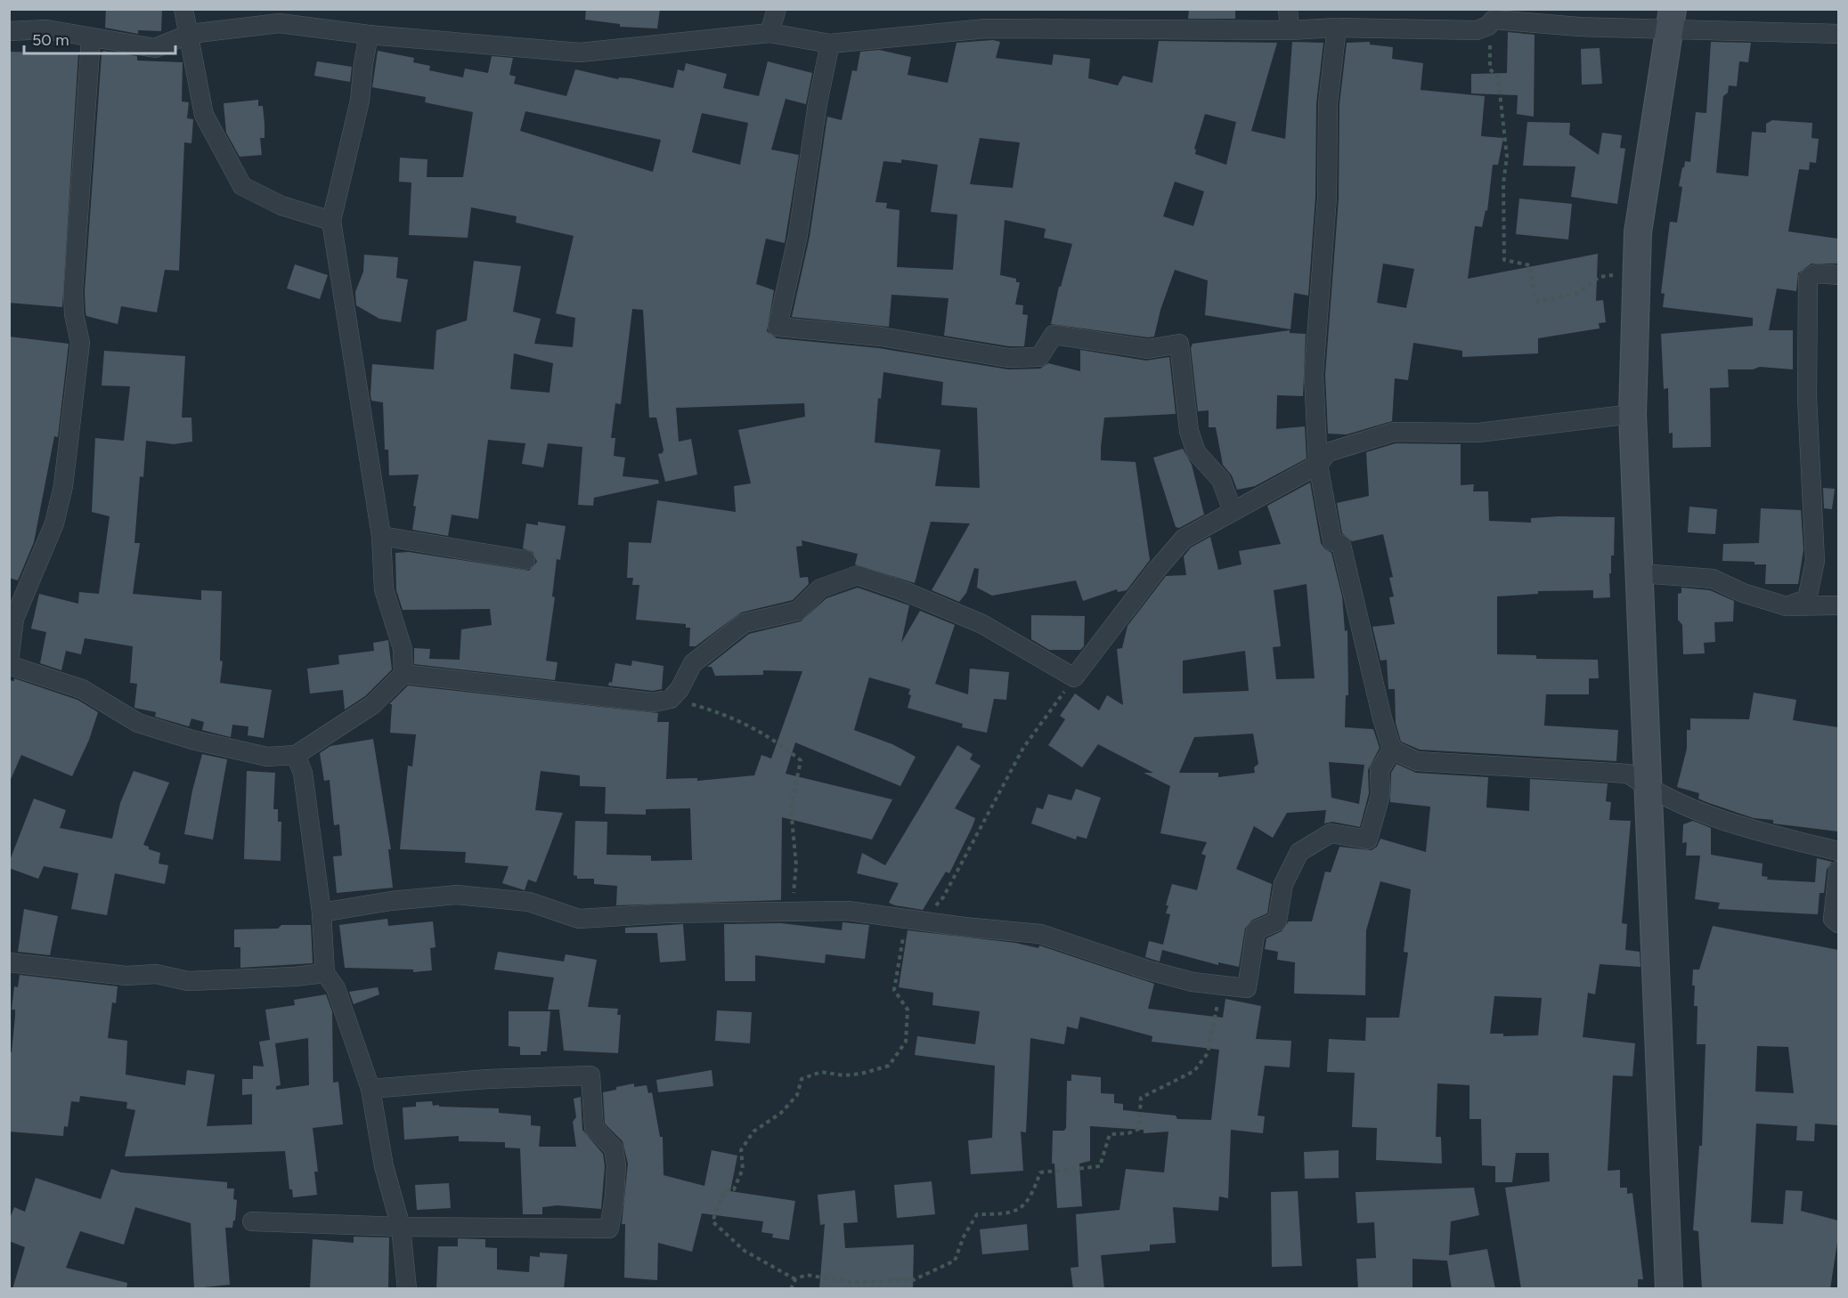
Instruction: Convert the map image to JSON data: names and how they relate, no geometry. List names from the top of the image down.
{
  "scale_bar": "50 m"
}
